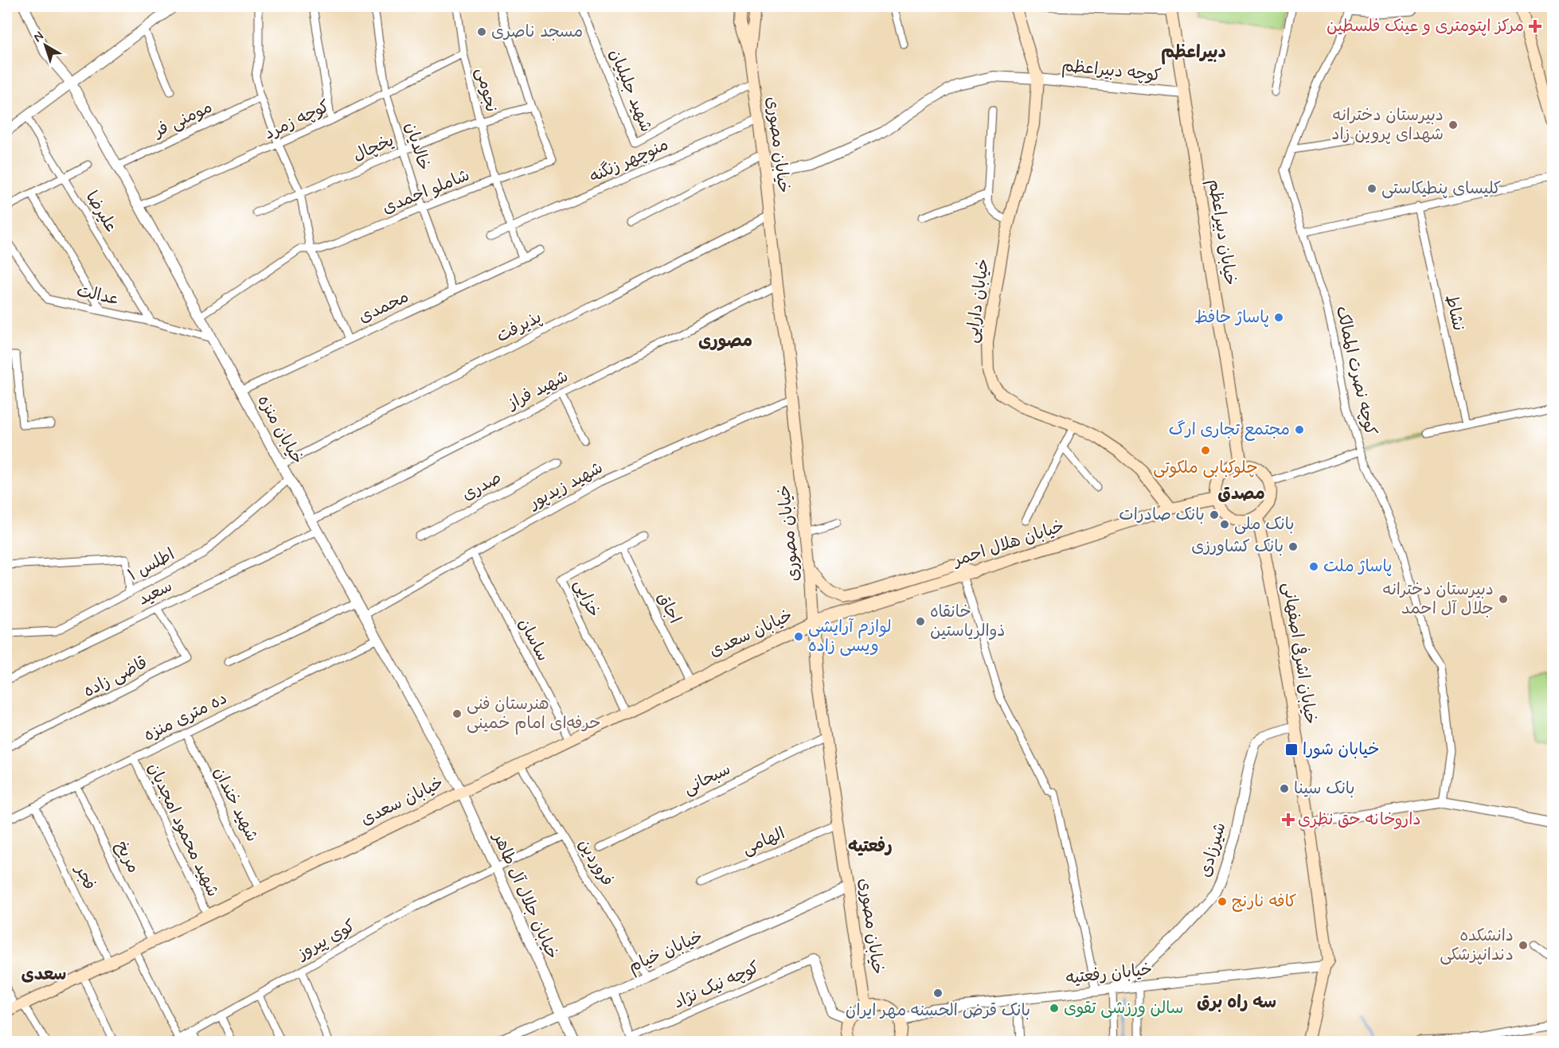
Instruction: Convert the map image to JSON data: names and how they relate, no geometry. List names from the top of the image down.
{
  "streets": {
    "main road": [
      "خیابان مصوری",
      "خیابان دبیراعظم",
      "خیابان دارایی",
      "خیابان هلال احمر",
      "خیابان سعدی",
      "خیابان اشرفی اصفهانی"
    ],
    "street": [
      "کوچه دبیراعظم",
      "نجومی",
      "شهید جلیلیان",
      "مومنی فر",
      "کوچه زمرد",
      "خالدیان",
      "یخچال",
      "منوچهر زنگنه",
      "شاملو احمدی",
      "علیرضا",
      "عدالت",
      "محمدی",
      "نشاط",
      "پذیرفت",
      "کوچه نصرت الممالک",
      "شهید فراز",
      "خیابان منزه",
      "شهید زیدپور",
      "صدری",
      "اطلس ۱",
      "سعید",
      "خزایی",
      "اجاق",
      "ساسان",
      "قاضی زاده",
      "ده متری منزه",
      "سبحانی",
      "شهید خندان",
      "شهید محمود امجدیان",
      "الهامی",
      "شیرزادی",
      "مریخ",
      "فروردین",
      "فجر",
      "خیابان جلال آل طاهر",
      "کوی پیروز",
      "خیابان خیام",
      "خیابان رفعتیه",
      "کوچه نیک نژاد"
    ]
  },
  "crossings": [
    ["کوچه دبیراعظم", "خیابان مصوری"],
    ["کوچه دبیراعظم", "خیابان دبیراعظم"],
    ["کوچه دبیراعظم", "خیابان دارایی"],
    ["نجومی", "کوچه زمرد"],
    ["نجومی", "یخچال"],
    ["نجومی", "منوچهر زنگنه"],
    ["نجومی", "شاملو احمدی"],
    ["نجومی", "محمدی"],
    ["شهید جلیلیان", "خیابان مصوری"],
    ["مومنی فر", "خیابان منزه"],
    ["کوچه زمرد", "خالدیان"],
    ["کوچه زمرد", "خیابان منزه"],
    ["خیابان مصوری", "منوچهر زنگنه"],
    ["خیابان مصوری", "پذیرفت"],
    ["خیابان مصوری", "شهید فراز"],
    ["خیابان مصوری", "شهید زیدپور"],
    ["خیابان مصوری", "خیابان هلال احمر"],
    ["خیابان مصوری", "خیابان سعدی"],
    ["خیابان مصوری", "سبحانی"],
    ["خیابان مصوری", "الهامی"],
    ["خیابان مصوری", "خیابان خیام"],
    ["خالدیان", "یخچال"],
    ["خالدیان", "شاملو احمدی"],
    ["خالدیان", "محمدی"],
    ["یخچال", "شاملو احمدی"],
    ["شاملو احمدی", "خیابان منزه"],
    ["علیرضا", "عدالت"],
    ["خیابان دبیراعظم", "خیابان هلال احمر"],
    ["خیابان دبیراعظم", "خیابان اشرفی اصفهانی"],
    ["عدالت", "خیابان منزه"],
    ["خیابان دارایی", "خیابان هلال احمر"],
    ["محمدی", "خیابان منزه"],
    ["پذیرفت", "خیابان منزه"],
    ["شهید فراز", "خیابان منزه"],
    ["خیابان منزه", "شهید زیدپور"],
    ["خیابان منزه", "اطلس ۱"],
    ["خیابان منزه", "سعید"],
    ["خیابان منزه", "خیابان سعدی"],
    ["خیابان منزه", "ده متری منزه"],
    ["خیابان منزه", "خیابان جلال آل طاهر"],
    ["شهید زیدپور", "ساسان"],
    ["خیابان هلال احمر", "خیابان سعدی"],
    ["خیابان هلال احمر", "خیابان اشرفی اصفهانی"],
    ["سعید", "قاضی زاده"],
    ["خزایی", "اجاق"],
    ["خزایی", "خیابان سعدی"],
    ["اجاق", "خیابان سعدی"],
    ["خیابان سعدی", "ساسان"],
    ["خیابان سعدی", "شهید خندان"],
    ["خیابان سعدی", "شهید محمود امجدیان"],
    ["خیابان سعدی", "مریخ"],
    ["خیابان سعدی", "فروردین"],
    ["خیابان سعدی", "فجر"],
    ["خیابان سعدی", "خیابان جلال آل طاهر"],
    ["خیابان اشرفی اصفهانی", "شیرزادی"],
    ["خیابان اشرفی اصفهانی", "خیابان رفعتیه"],
    ["ده متری منزه", "شهید خندان"],
    ["ده متری منزه", "شهید محمود امجدیان"],
    ["ده متری منزه", "مریخ"],
    ["ده متری منزه", "فجر"],
    ["شیرزادی", "خیابان رفعتیه"],
    ["فروردین", "کوی پیروز"],
    ["فروردین", "خیابان خیام"],
    ["خیابان جلال آل طاهر", "کوی پیروز"],
    ["خیابان جلال آل طاهر", "خیابان خیام"]
  ],
  "districts": [
    "دبیراعظم",
    "مصوری",
    "مصدق",
    "رفعتیه",
    "سعدی",
    "سه راه برق"
  ],
  "places": {
    "health": ["مرکز اپتومتری و عینک فلسطین", "داروخانه حق نظری"],
    "other": [
      "مسجد ناصری",
      "دبیرستان دخترانه شهدای پروین زاد",
      "کلیسای پنطیکاستی",
      "پاساژ حافظ",
      "مجتمع تجاری ارگ",
      "چلوکبابی ملکوتی",
      "بانک صادرات",
      "بانک ملی",
      "بانک کشاورزی",
      "پاساژ ملت",
      "دبیرستان دخترانه جلال آل احمد",
      "خانقاه ذوالریاستین",
      "لوازم آرایشی ویسی زاده",
      "هنرستان فنی حرفه‌ای امام خمینی",
      "بانک سینا",
      "کافه نارنج",
      "دانشکده دندانپزشکی",
      "بانک قرض الحسنه مهر ایران",
      "سالن ورزشی تقوی"
    ],
    "transit": ["خیابان شورا"]
  },
  "north": "top left"
}
